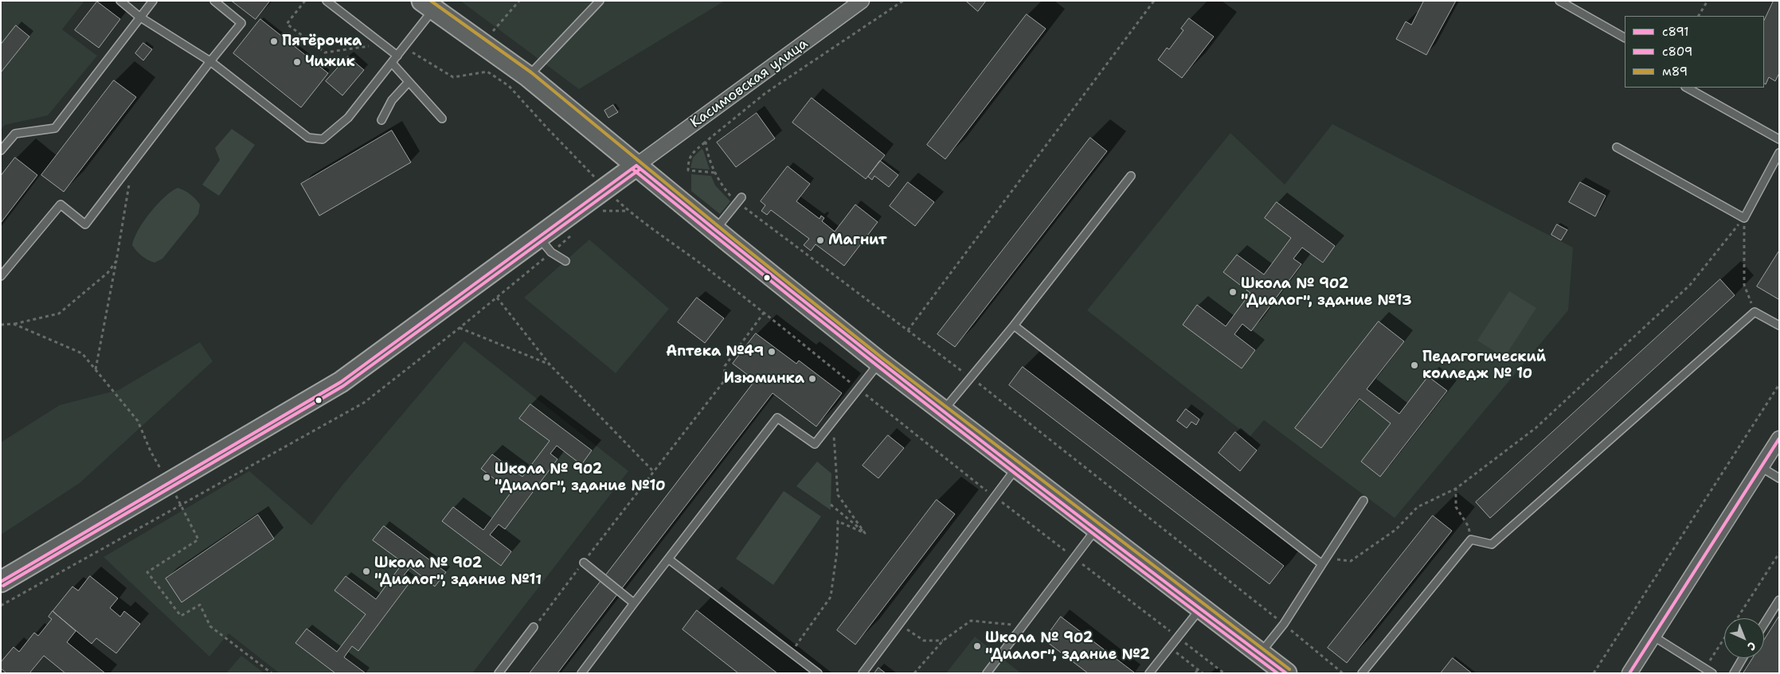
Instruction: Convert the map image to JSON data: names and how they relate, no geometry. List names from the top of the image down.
{
  "streets": {
    "street": ["Касимовская улица"]
  },
  "places": [
    "Пятёрочка",
    "Чижик",
    "Магнит",
    "Школа № 902 \"Диалог\", здание №13",
    "Аптека №49",
    "Педагогический колледж № 10",
    "Изюминка",
    "Школа № 902 \"Диалог\", здание №10",
    "Школа № 902 \"Диалог\", здание №11",
    "Школа № 902 \"Диалог\", здание №2"
  ],
  "lines": ["transit line м89", "transit line с891", "transit line с809"],
  "legend": ["с891", "с809", "м89"],
  "north": "bottom right"
}
